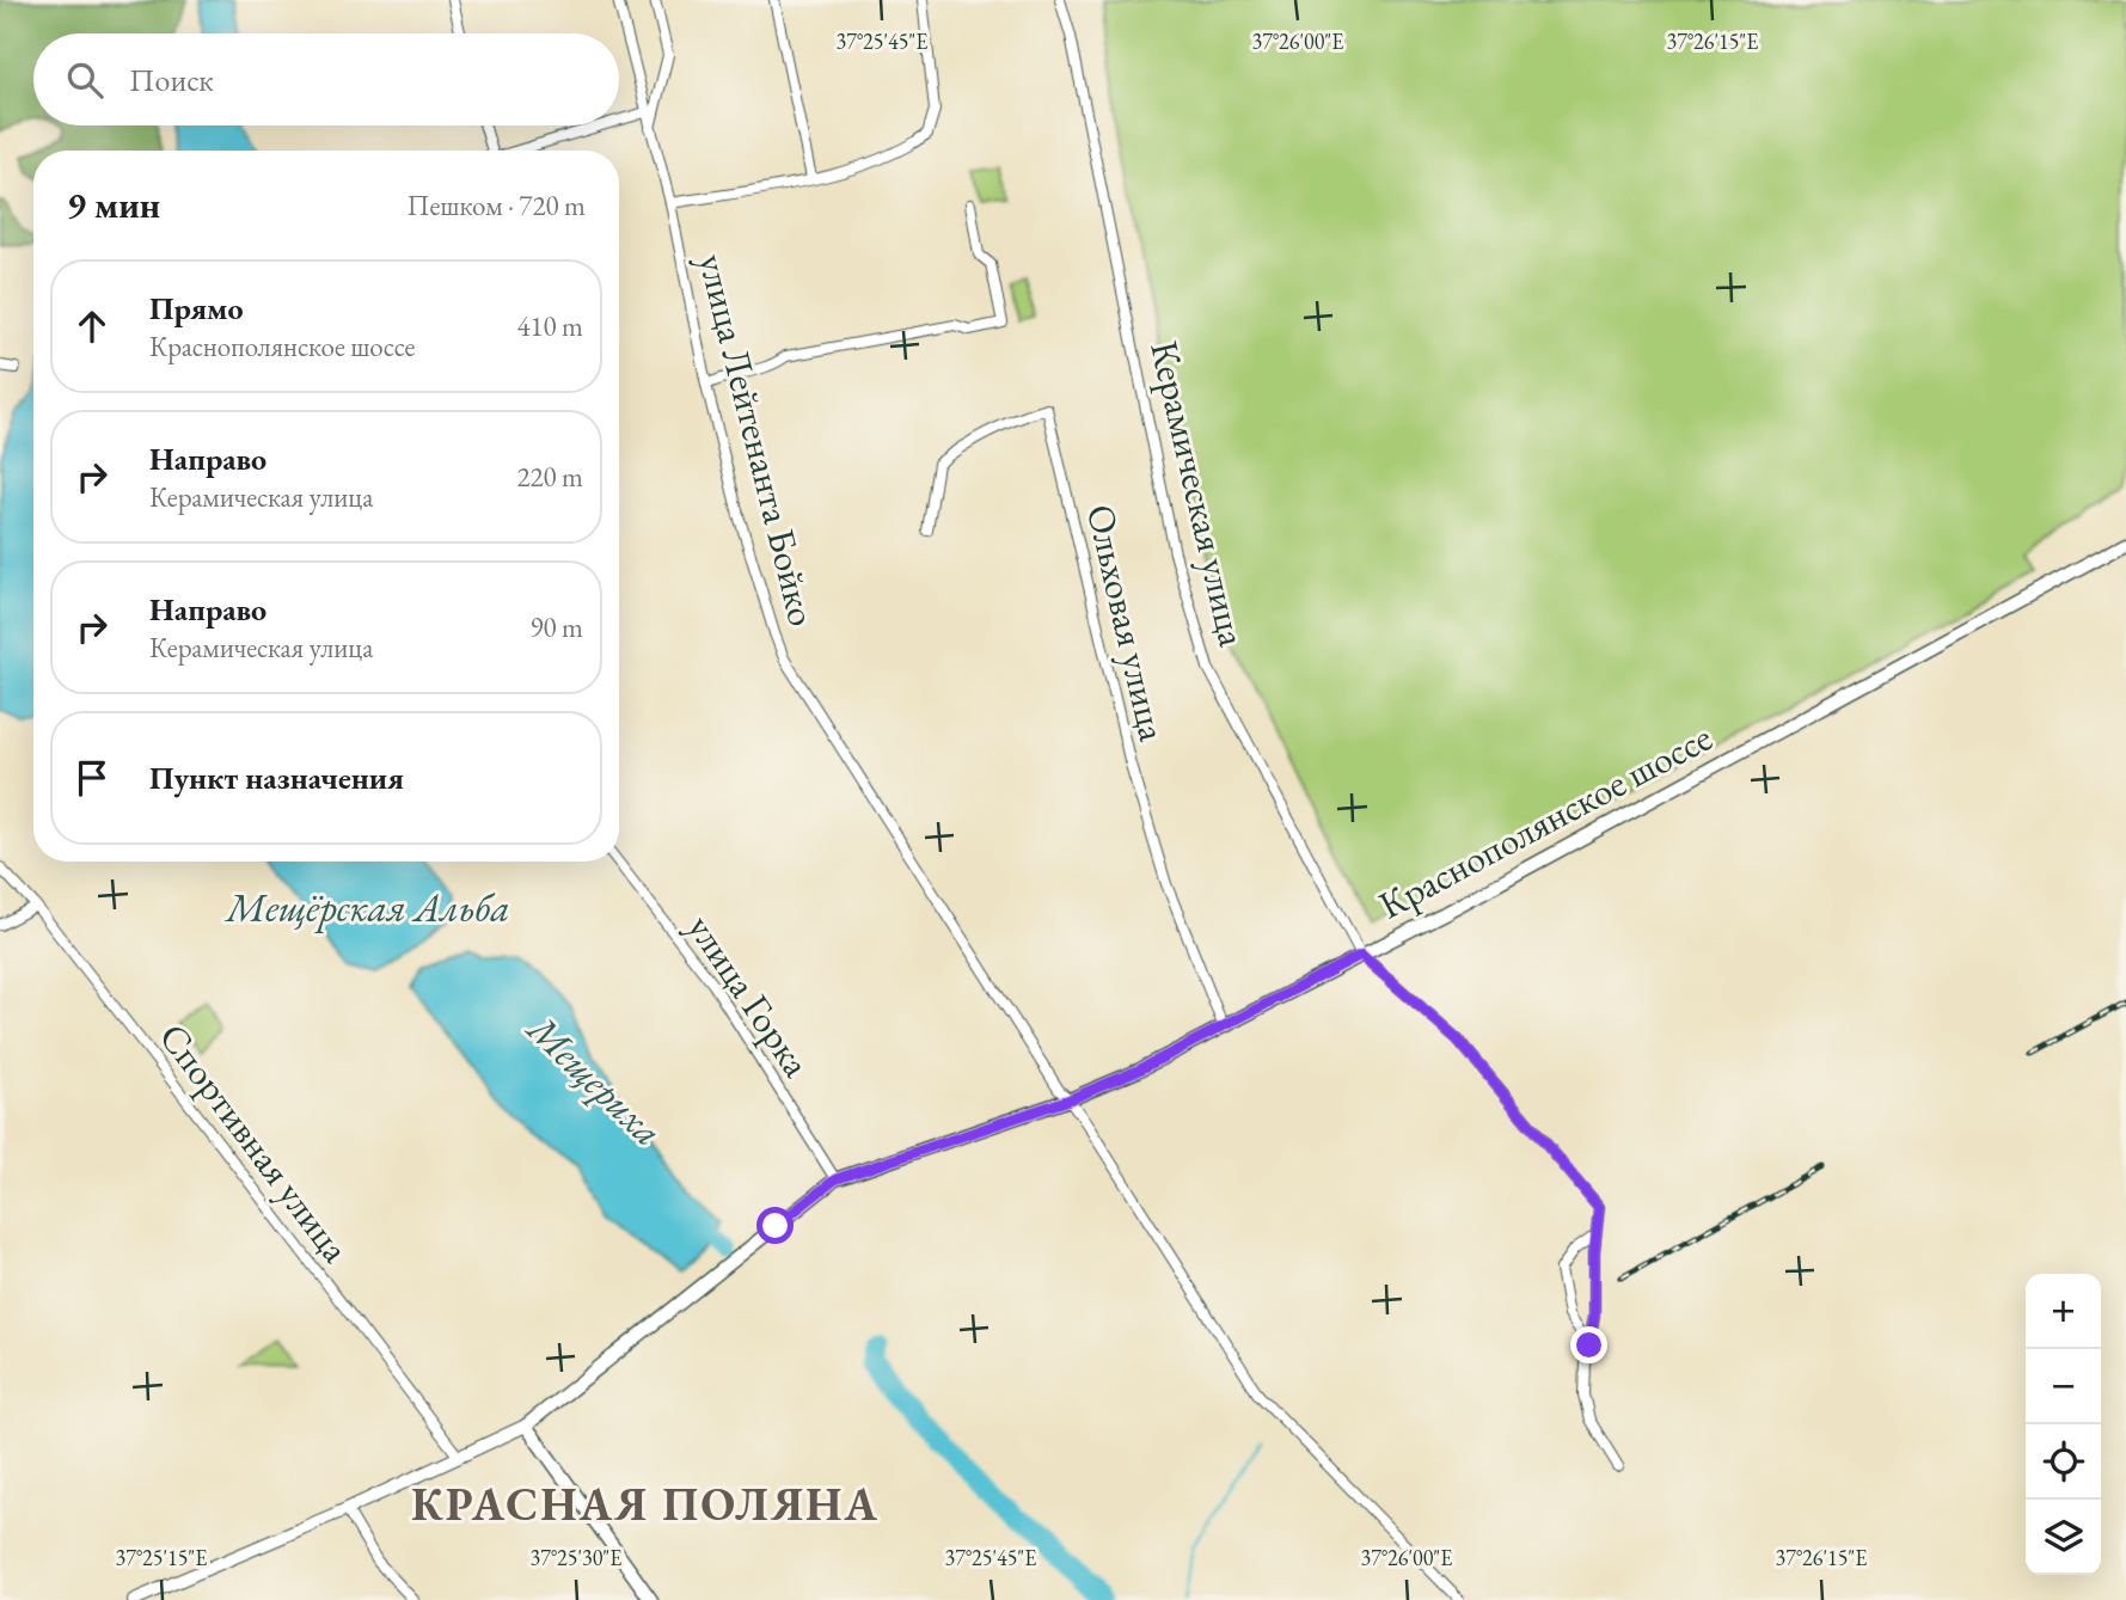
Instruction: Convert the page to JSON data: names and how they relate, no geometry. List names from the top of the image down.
{
  "streets": {
    "main road": ["Краснополянское шоссе"],
    "street": [
      "улица Лейтенанта Бойко",
      "Керамическая улица",
      "Ольховая улица",
      "улица Горка",
      "Спортивная улица"
    ]
  },
  "crossings": [
    ["улица Лейтенанта Бойко", "Краснополянское шоссе"],
    ["Керамическая улица", "Краснополянское шоссе"],
    ["Ольховая улица", "Краснополянское шоссе"],
    ["Краснополянское шоссе", "улица Горка"]
  ],
  "districts": ["КРАСНАЯ ПОЛЯНА"],
  "water": ["Мещёрская Альба", "Мещериха"],
  "page": {
    "search": "Поиск",
    "heading": ["9 мин", "Пешком · 720 m"],
    "list": [
      ["Прямо", "Краснополянское шоссе", "410 m"],
      ["Направо", "Керамическая улица", "220 m"],
      ["Направо", "Керамическая улица", "90 m"],
      "Пункт назначения"
    ],
    "map_buttons": ["+", "−"]
  },
  "coordinates": [
    "37°25'45\"E",
    "37°26'00\"E",
    "37°26'15\"E",
    "37°25'15\"E",
    "37°25'30\"E"
  ]
}
